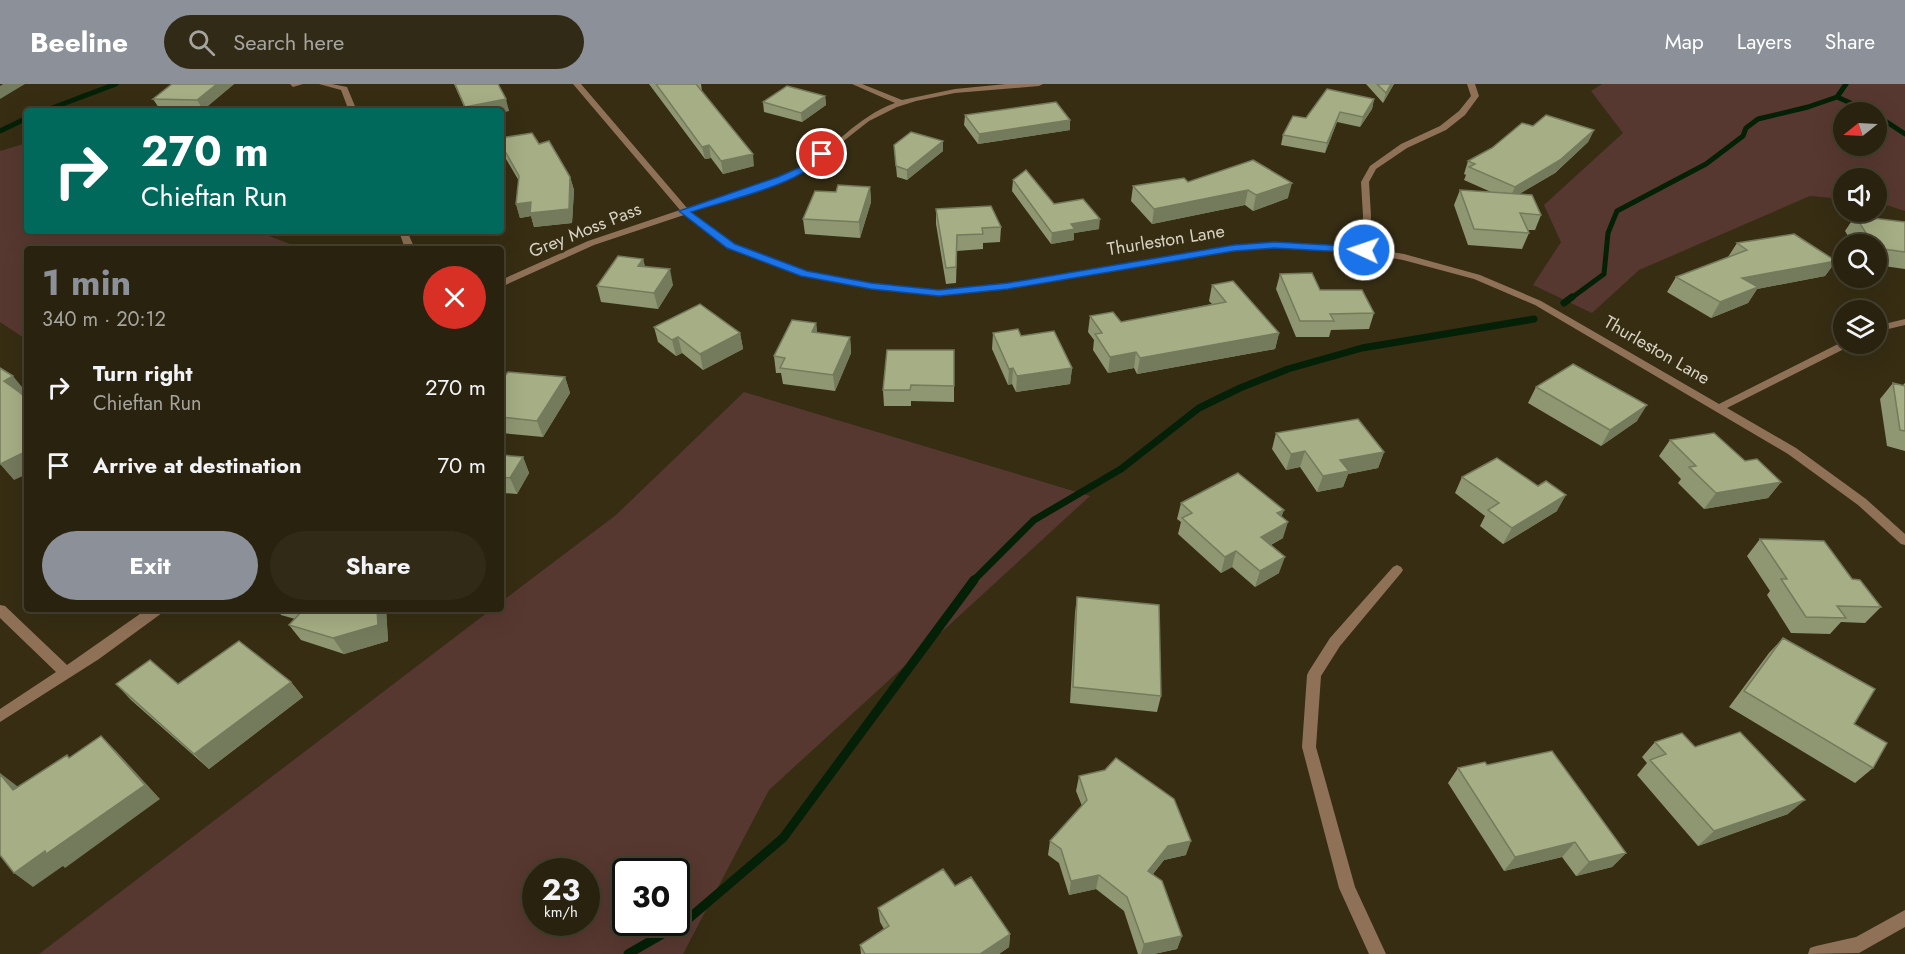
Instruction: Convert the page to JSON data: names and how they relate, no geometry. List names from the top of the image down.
{
  "streets": {
    "street": ["Grey Moss Pass", "Thurleston Lane"]
  },
  "crossings": [
    ["Grey Moss Pass", "Thurleston Lane"]
  ],
  "north": "left",
  "page": {
    "header": "Beeline",
    "search": "Search here",
    "nav": ["Map", "Layers", "Share"],
    "turn": ["270 m", "Chieftan Run"],
    "heading": ["1 min", "340 m · 20:12"],
    "list": [
      {
        "name": "Turn right",
        "note": "Chieftan Run",
        "value": "270 m"
      },
      {
        "name": "Arrive at destination",
        "value": "70 m"
      }
    ],
    "buttons": ["Exit", "Share"],
    "speed": "23 km/h",
    "limit": "30"
  }
}
